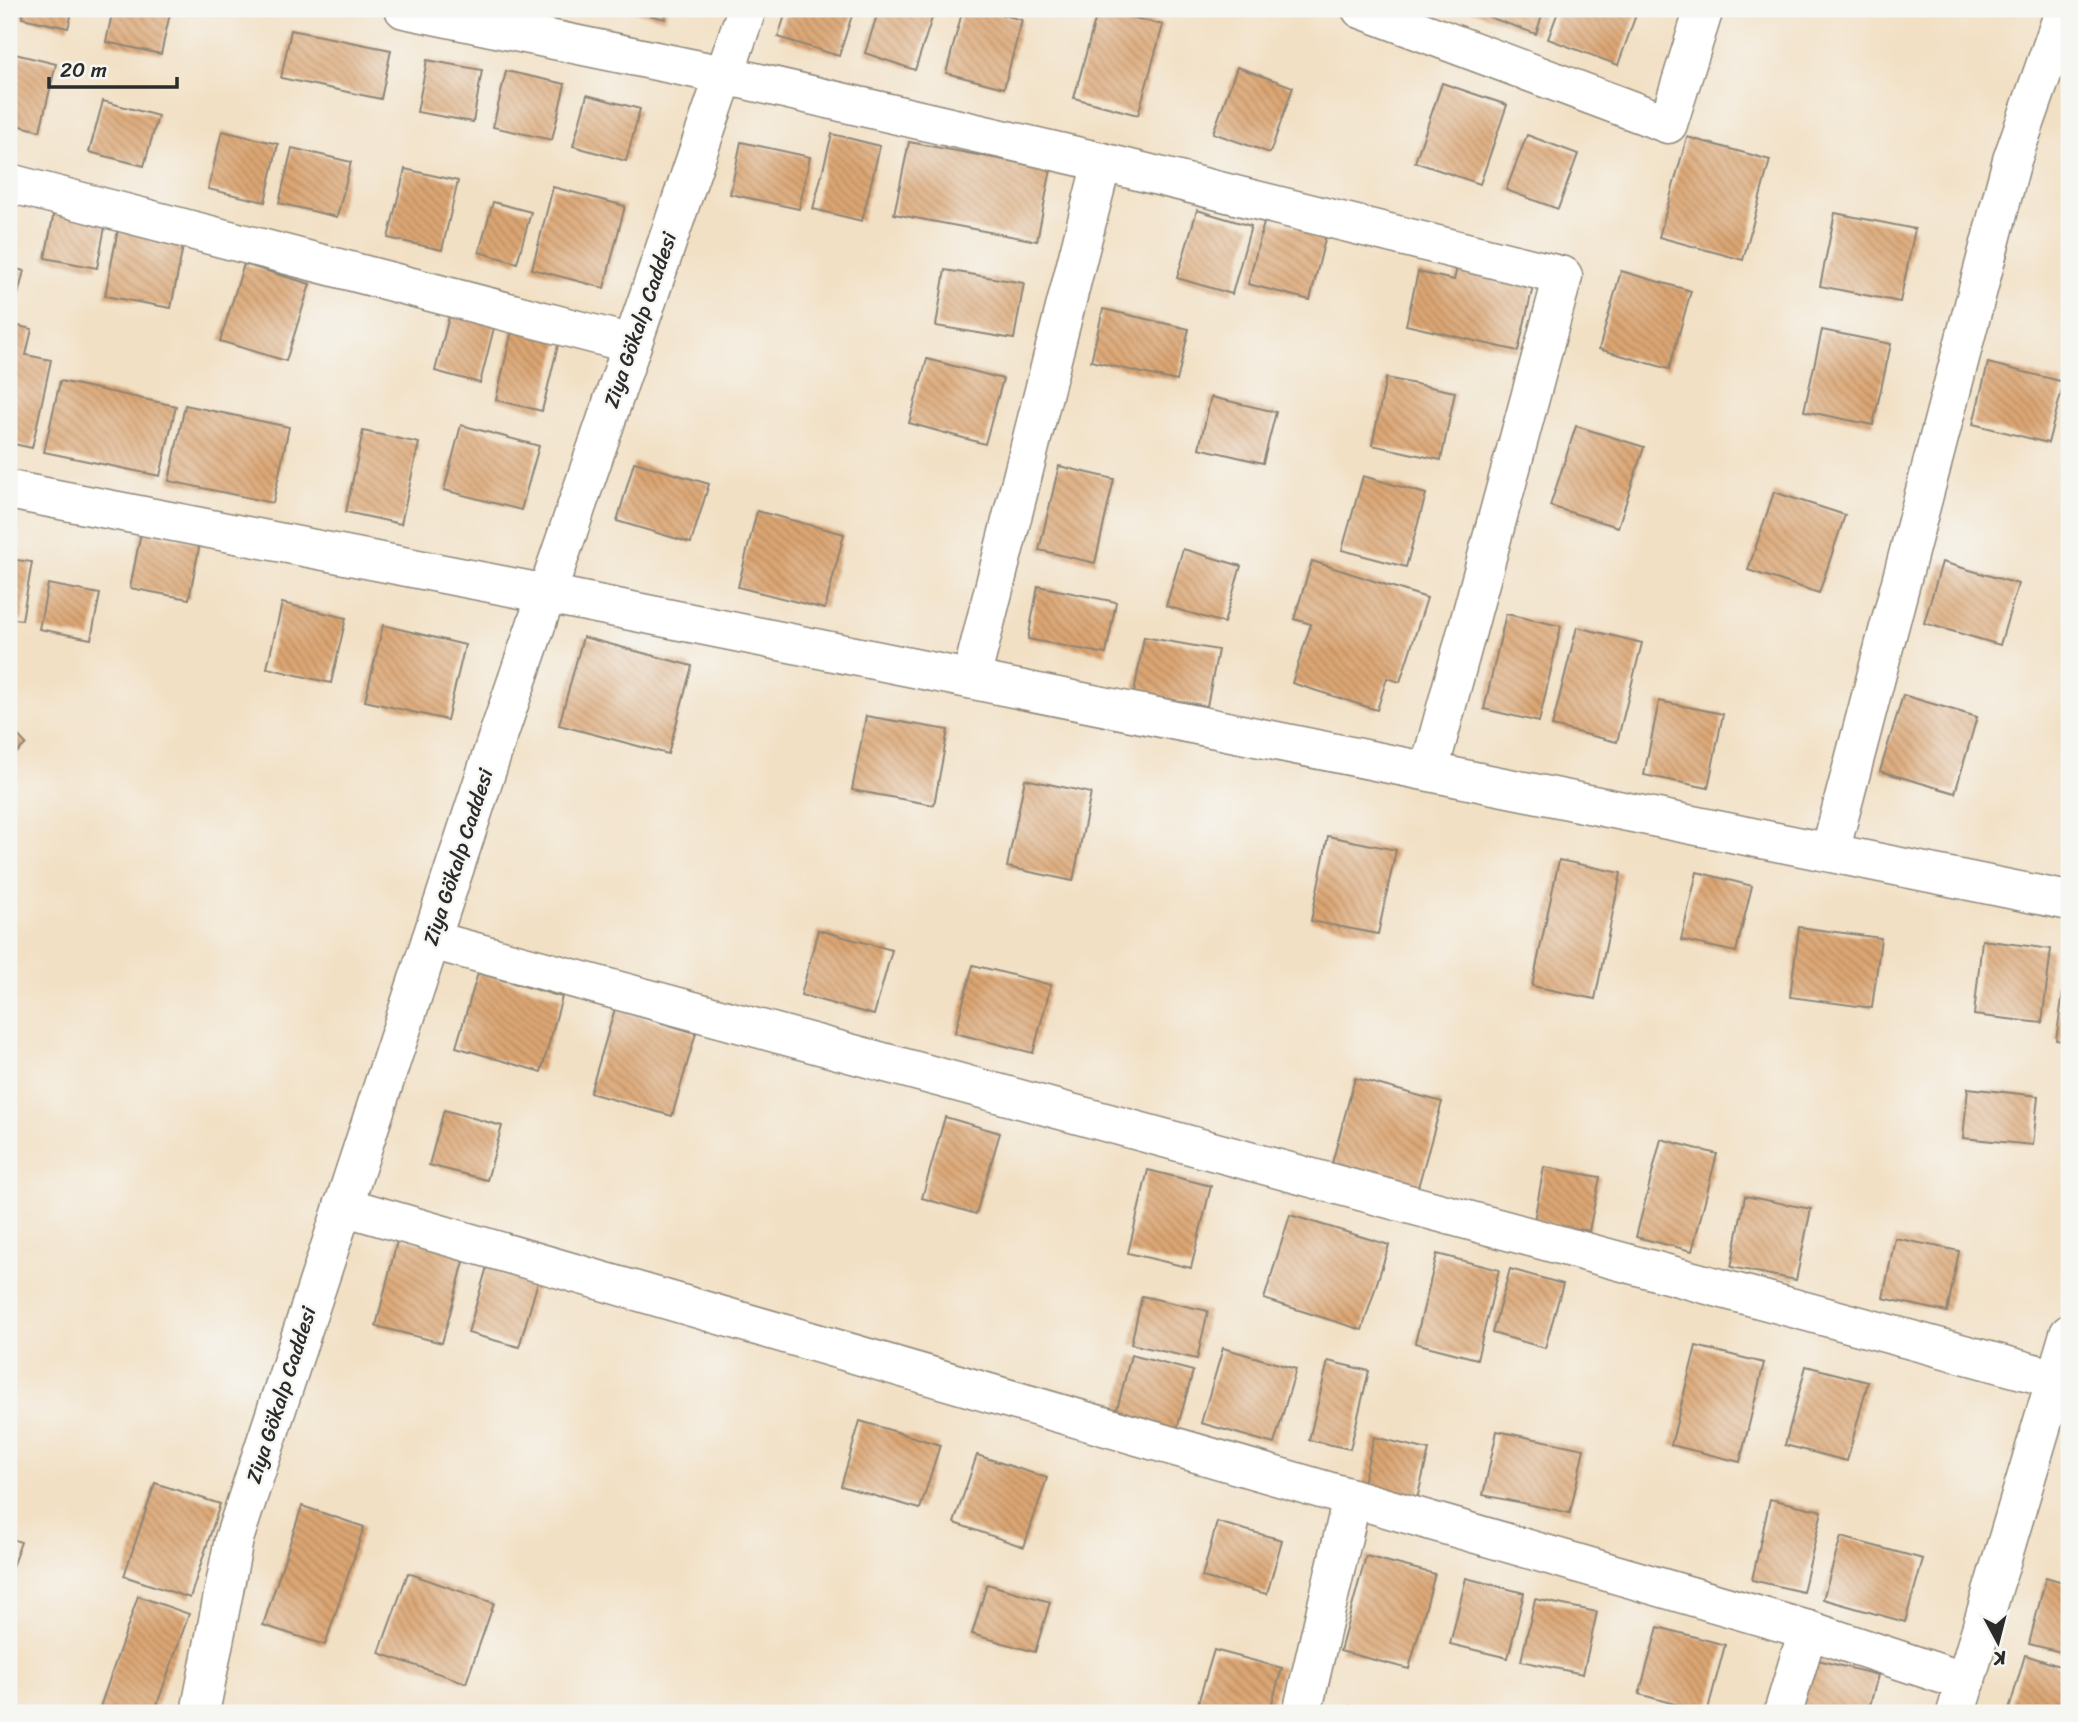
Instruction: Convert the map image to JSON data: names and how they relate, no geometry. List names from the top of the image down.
{
  "streets": {
    "street": ["Ziya Gökalp Caddesi"]
  },
  "scale_bar": "20 m",
  "north": "bottom"
}
